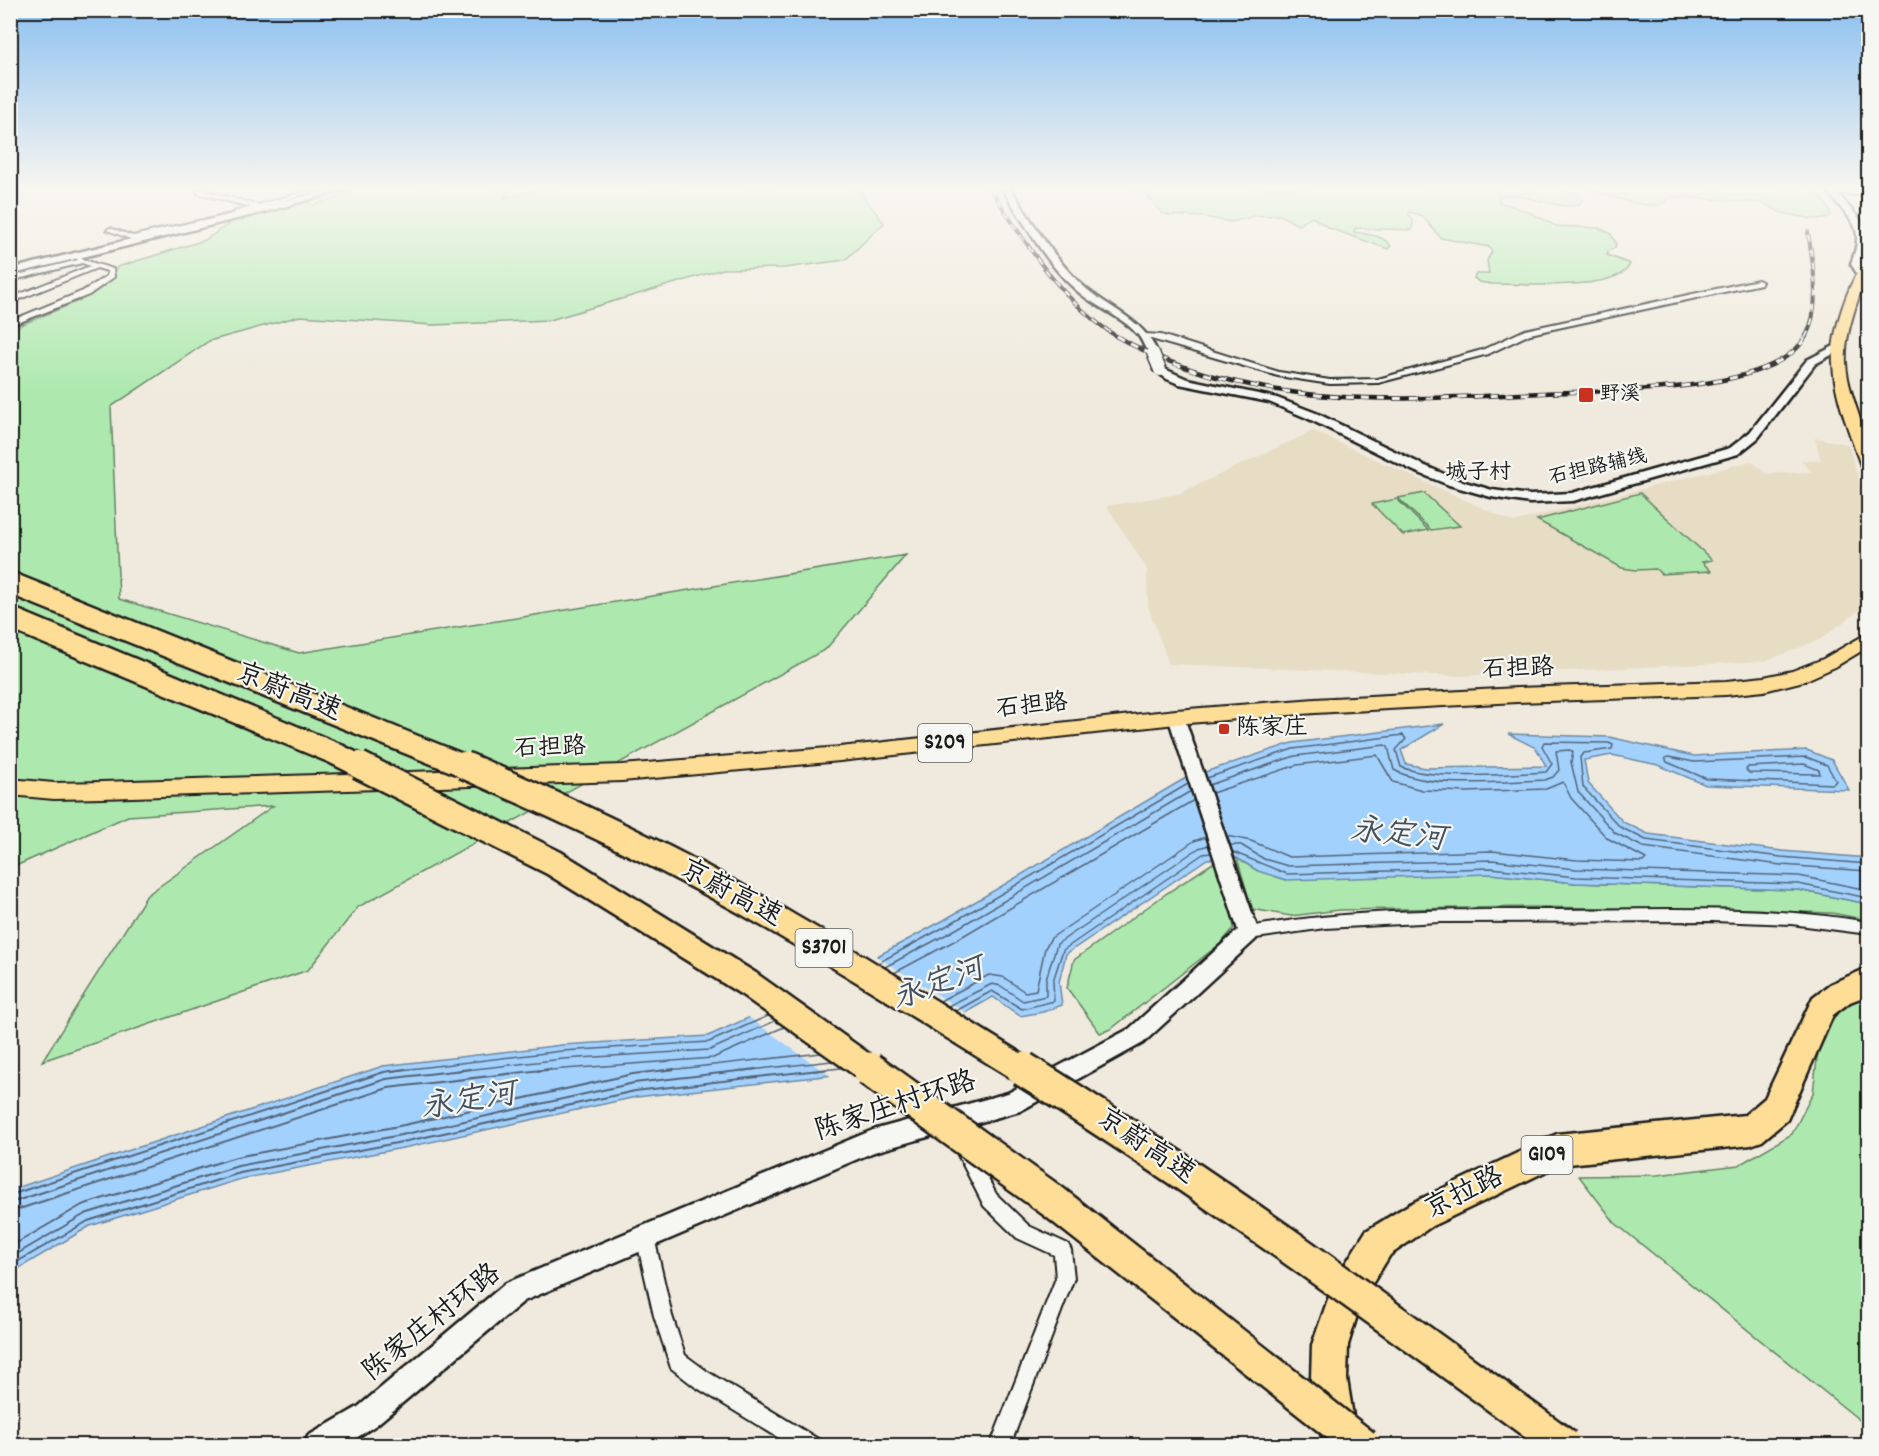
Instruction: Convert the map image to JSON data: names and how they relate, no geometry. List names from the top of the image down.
{
  "streets": {
    "highway": [
      "京蔚高速",
      "S3701",
      "G109",
      "京拉路"
    ],
    "main road": [
      "石担路辅线",
      "石担路",
      "S209",
      "陈家庄村环路"
    ]
  },
  "districts": ["城子村"],
  "water": ["永定河"],
  "places": {
    "transit": ["野溪", "陈家庄"]
  }
}
